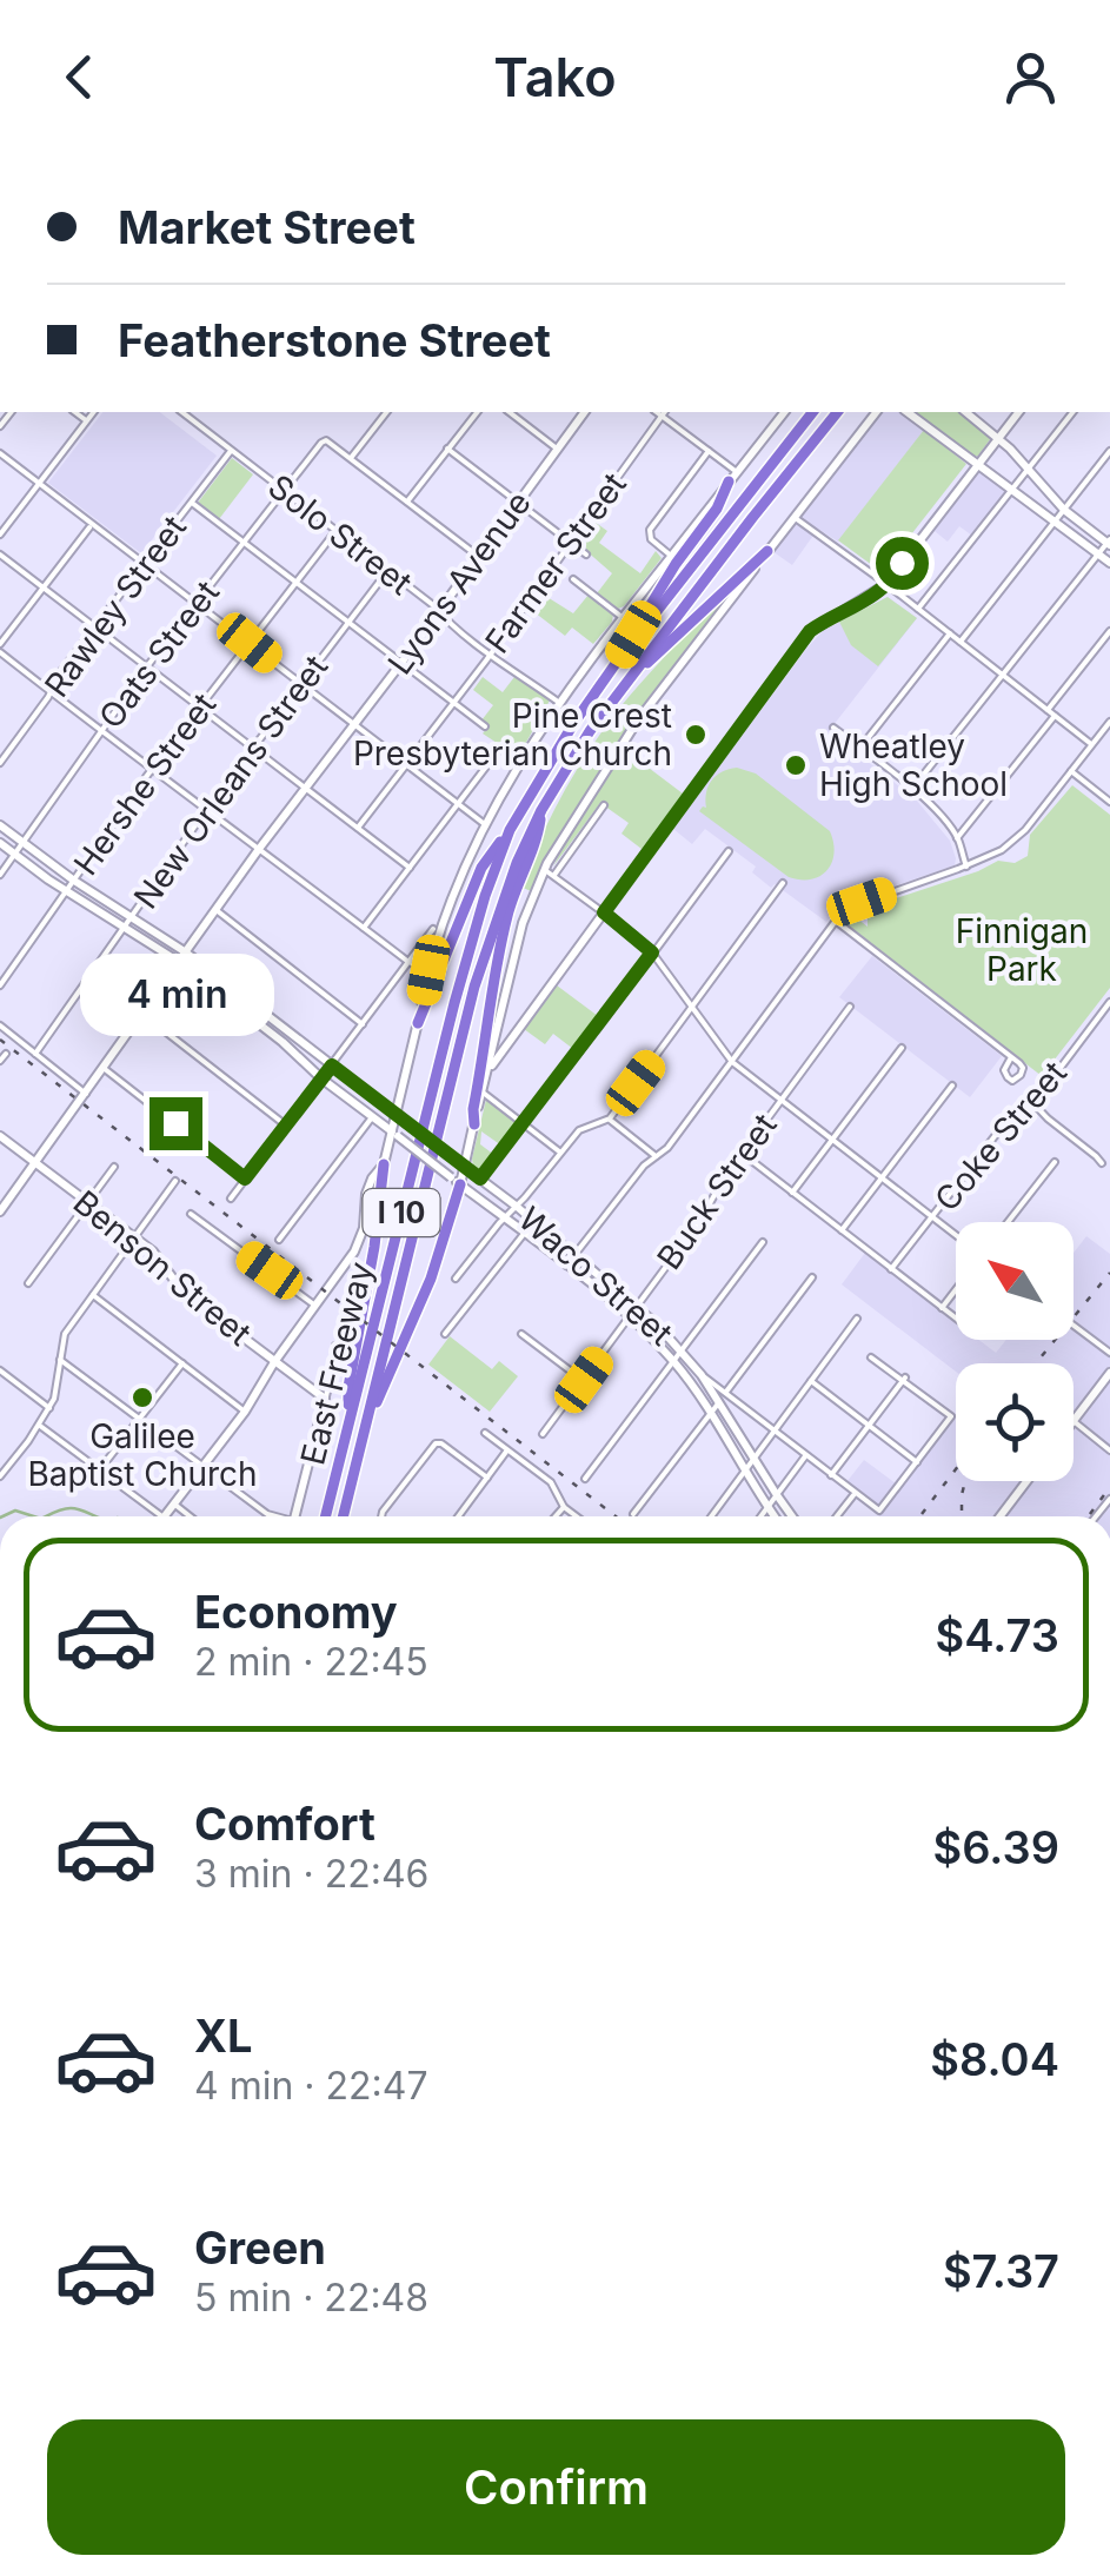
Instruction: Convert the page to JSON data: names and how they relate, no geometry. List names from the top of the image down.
{
  "streets": {
    "highway": ["I 10", "East Freeway"],
    "main road": ["Lyons Avenue", "Benson Street", "Waco Street"],
    "street": [
      "Solo Street",
      "Farmer Street",
      "Rawley Street",
      "Oats Street",
      "New Orleans Street",
      "Hershe Street",
      "Coke Street",
      "Buck Street"
    ]
  },
  "crossings": [
    ["Solo Street", "Farmer Street"],
    ["Solo Street", "Lyons Avenue"],
    ["Solo Street", "Rawley Street"],
    ["Solo Street", "Oats Street"],
    ["Solo Street", "New Orleans Street"],
    ["Solo Street", "Hershe Street"],
    ["Lyons Avenue", "Benson Street"],
    ["Lyons Avenue", "Waco Street"],
    ["Oats Street", "Waco Street"],
    ["New Orleans Street", "Waco Street"],
    ["Hershe Street", "Waco Street"],
    ["Buck Street", "Waco Street"]
  ],
  "parks": ["Finnigan Park"],
  "places": ["Pine Crest Presbyterian Church", "Wheatley High School", "Galilee Baptist Church"],
  "north": "top left",
  "page": {
    "header": "Tako",
    "banner": ["Market Street", "Featherstone Street"],
    "bubble": "4 min",
    "list": [
      {
        "name": "Economy",
        "note": "2 min · 22:45",
        "value": "$4.73"
      },
      {
        "name": "Comfort",
        "note": "3 min · 22:46",
        "value": "$6.39"
      },
      {
        "name": "XL",
        "note": "4 min · 22:47",
        "value": "$8.04"
      },
      {
        "name": "Green",
        "note": "5 min · 22:48",
        "value": "$7.37"
      }
    ],
    "buttons": "Confirm"
  }
}
